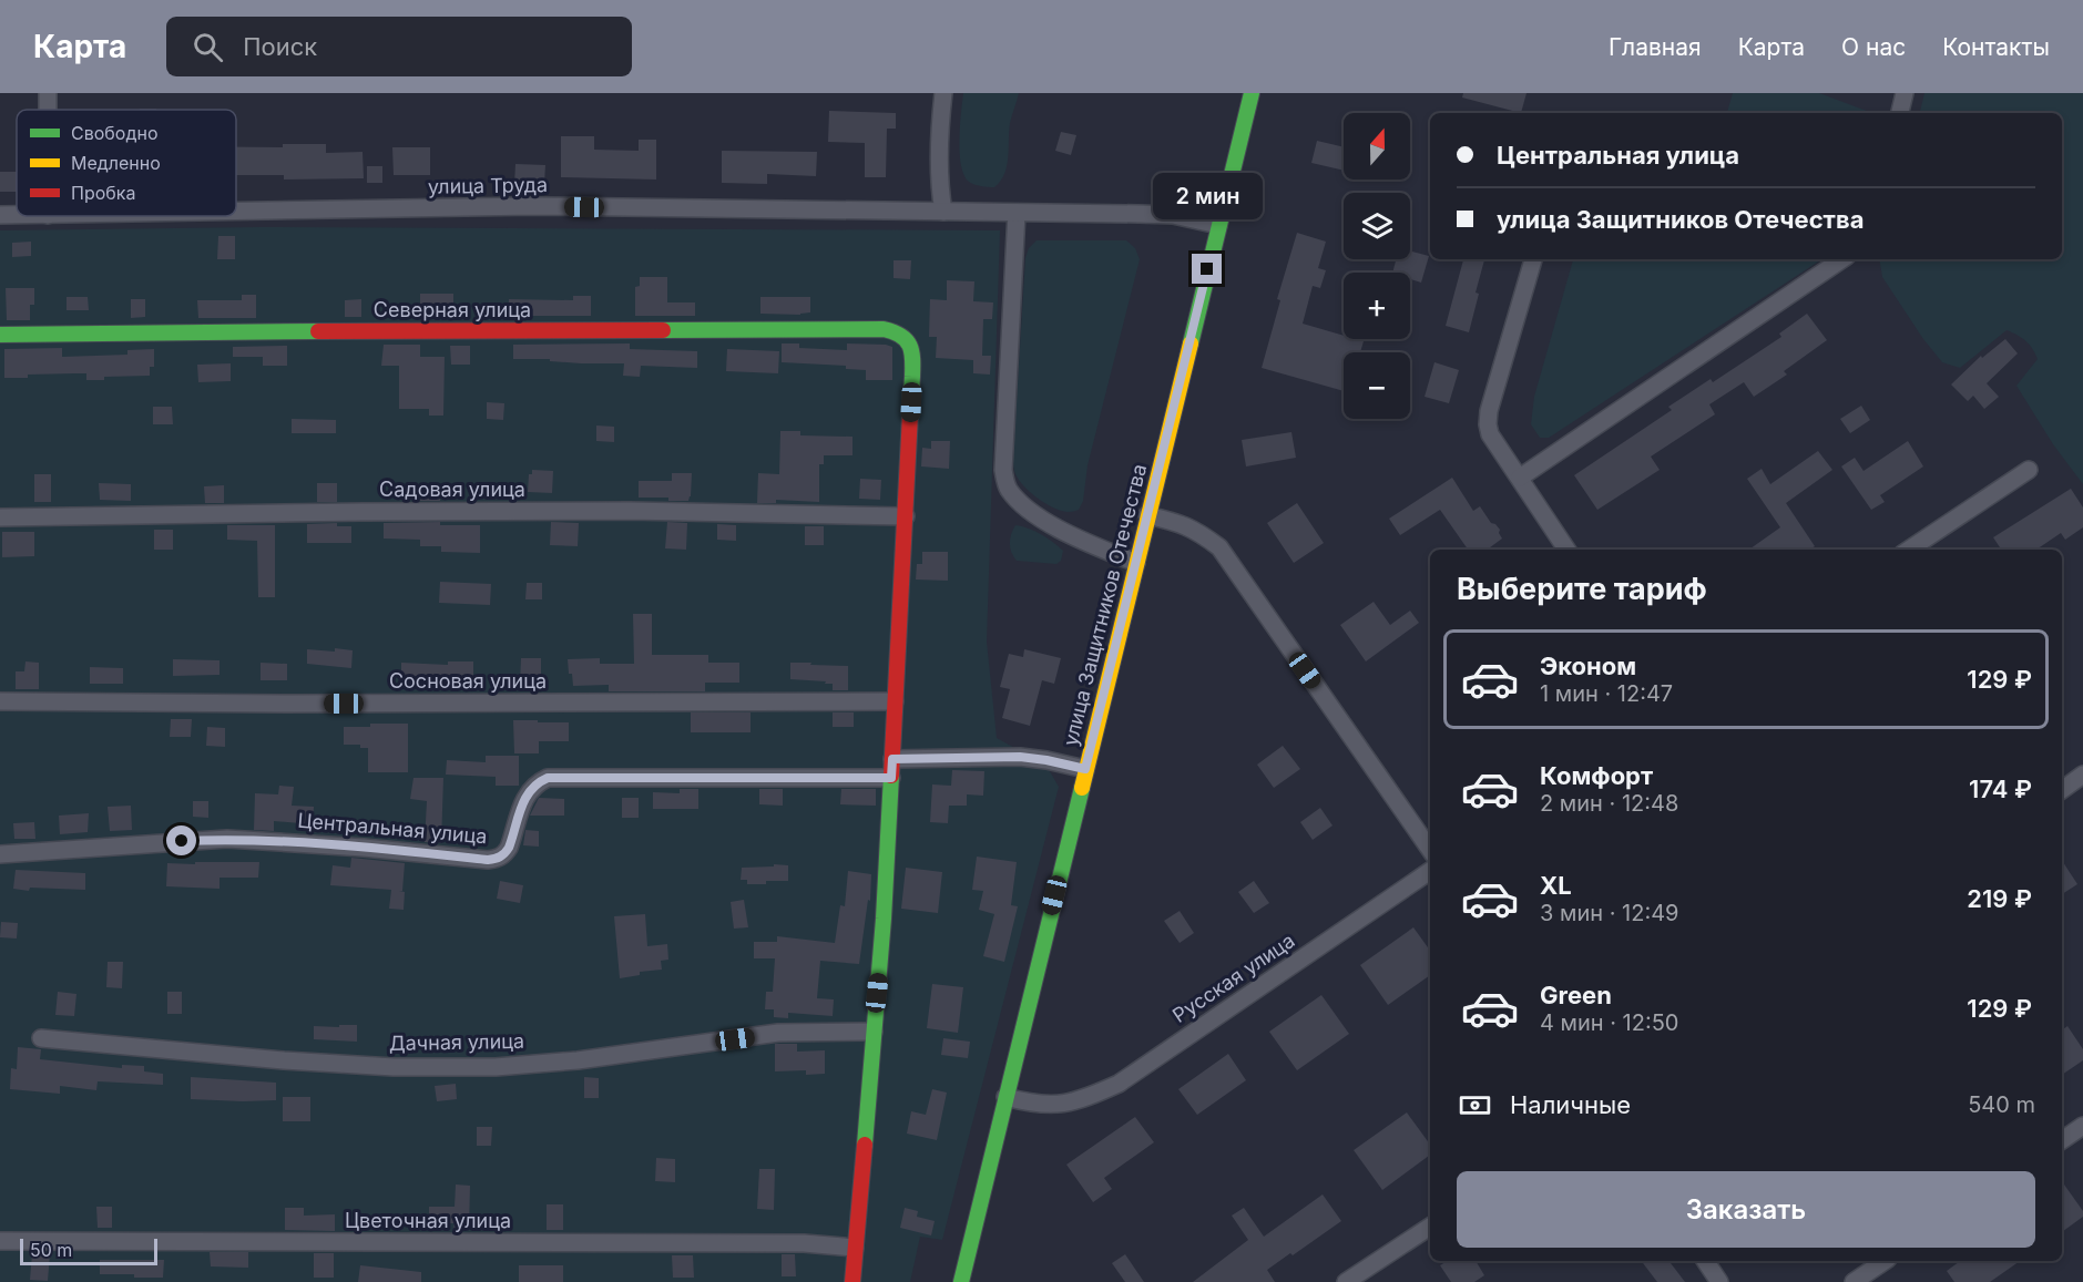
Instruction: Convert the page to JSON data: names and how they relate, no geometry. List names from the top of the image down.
{
  "streets": {
    "street": [
      "улица Труда",
      "Северная улица",
      "Садовая улица",
      "улица Защитников Отечества",
      "Сосновая улица",
      "Центральная улица",
      "Русская улица",
      "Дачная улица",
      "Цветочная улица"
    ]
  },
  "crossings": [
    ["улица Труда", "улица Защитников Отечества"],
    ["Северная улица", "Садовая улица"],
    ["улица Защитников Отечества", "Русская улица"]
  ],
  "legend": ["Свободно", "Медленно", "Пробка"],
  "scale_bar": "50 m",
  "north": "top",
  "page": {
    "header": "Карта",
    "search": "Поиск",
    "nav": [
      "Главная",
      "Карта",
      "О нас",
      "Контакты"
    ],
    "map_buttons": ["+", "−"],
    "banner": ["Центральная улица", "улица Защитников Отечества"],
    "bubble": "2 мин",
    "heading": "Выберите тариф",
    "list": [
      {
        "name": "Эконом",
        "note": "1 мин · 12:47",
        "value": "129 ₽"
      },
      {
        "name": "Комфорт",
        "note": "2 мин · 12:48",
        "value": "174 ₽"
      },
      {
        "name": "XL",
        "note": "3 мин · 12:49",
        "value": "219 ₽"
      },
      {
        "name": "Green",
        "note": "4 мин · 12:50",
        "value": "129 ₽"
      }
    ],
    "pay": ["Наличные", "540 m"],
    "buttons": "Заказать",
    "scale": "50 m"
  }
}
